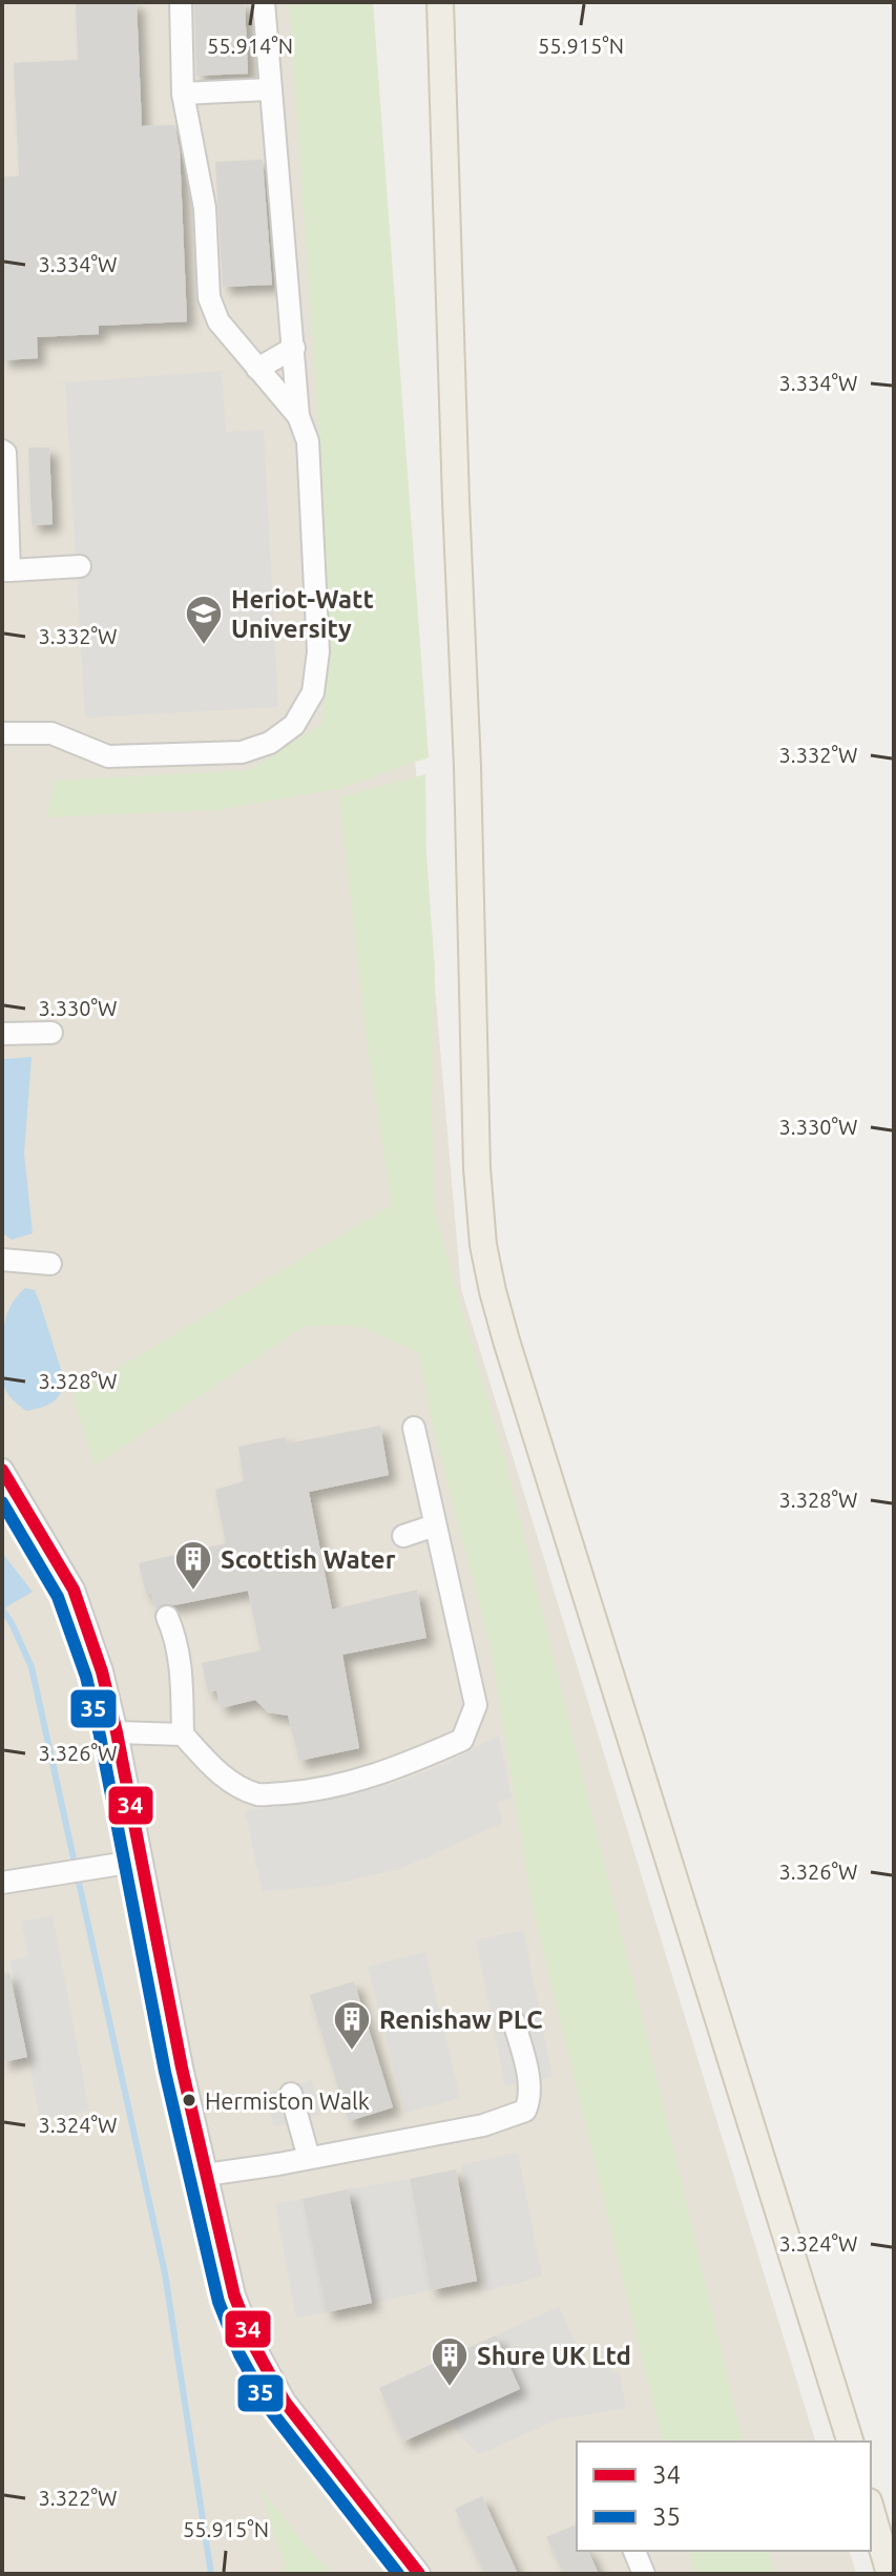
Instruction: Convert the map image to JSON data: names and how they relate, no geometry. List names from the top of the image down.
{
  "places": {
    "school or university": ["Heriot-Watt University"],
    "building": ["Scottish Water", "Renishaw PLC", "Shure UK Ltd"],
    "other": ["Hermiston Walk"]
  },
  "lines": ["transit line 34", "transit line 35"],
  "legend": ["34", "35"],
  "coordinates": [
    "55.914°N",
    "55.915°N",
    "3.334°W",
    "3.332°W",
    "3.330°W",
    "3.328°W",
    "3.326°W",
    "3.324°W",
    "3.322°W"
  ]
}
